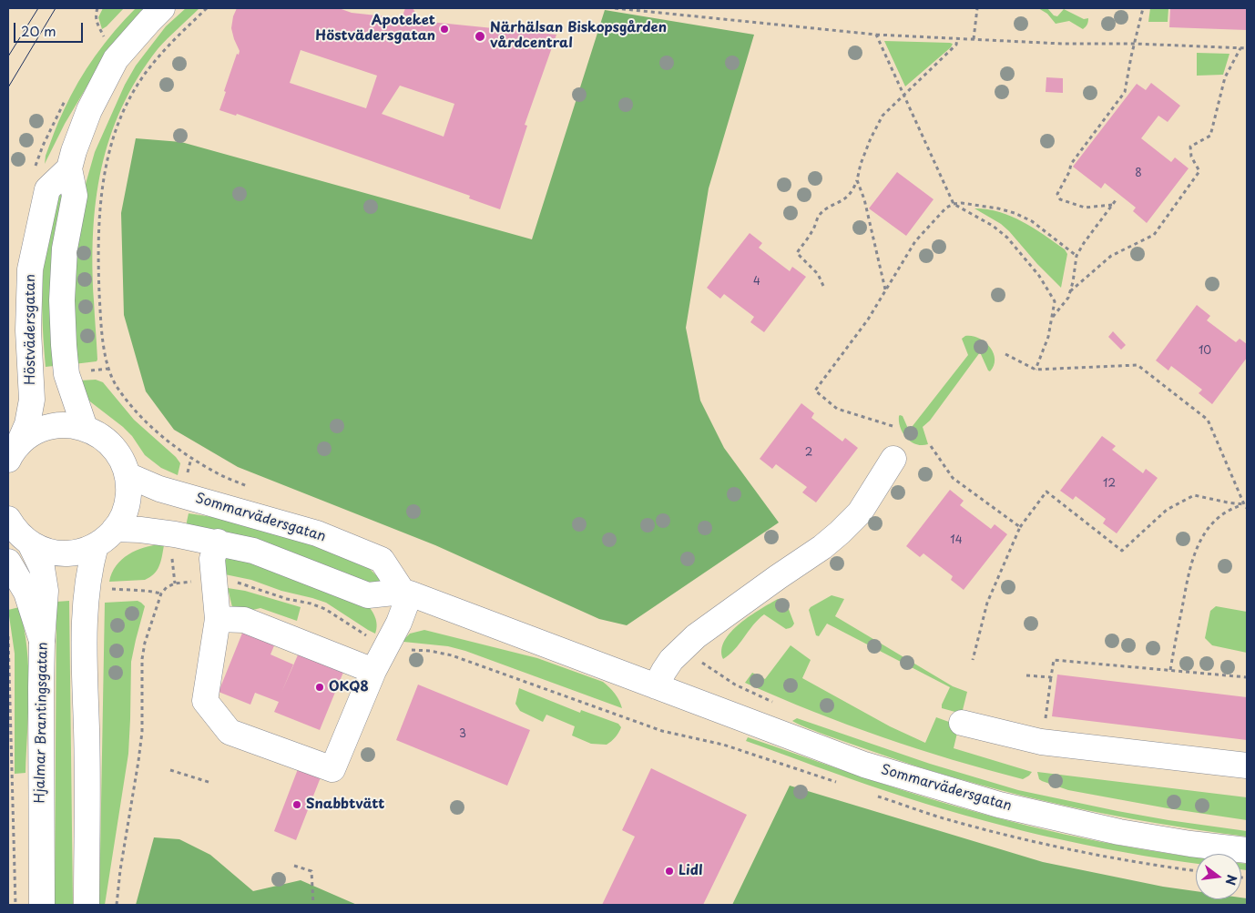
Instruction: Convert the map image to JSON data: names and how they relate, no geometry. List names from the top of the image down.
{
  "streets": {
    "street": ["Höstvädersgatan", "Sommarvädersgatan", "Hjalmar Brantingsgatan"]
  },
  "crossings": [
    ["Höstvädersgatan", "Hjalmar Brantingsgatan"],
    ["Sommarvädersgatan", "Hjalmar Brantingsgatan"]
  ],
  "places": [
    "Apoteket Höstvädersgatan",
    "Närhälsan Biskopsgården vårdcentral",
    "OKQ8",
    "Snabbtvätt",
    "Lidl"
  ],
  "house_numbers": [
    "8",
    "4",
    "10",
    "2",
    "12",
    "14",
    "3"
  ],
  "scale_bar": "20 m",
  "north": "right"
}
